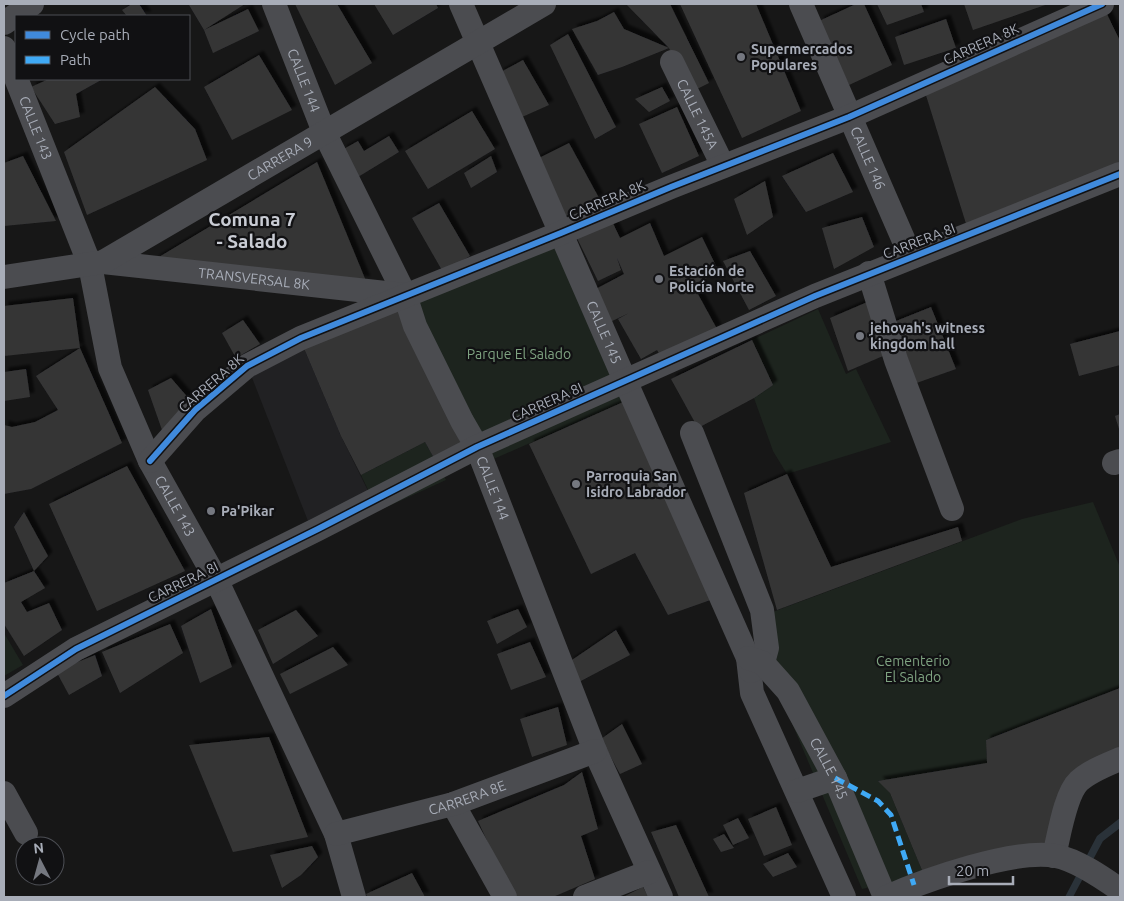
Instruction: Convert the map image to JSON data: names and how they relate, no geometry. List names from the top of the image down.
{
  "streets": {
    "street": [
      "CARRERA 8K",
      "CALLE 144",
      "CALLE 145A",
      "CALLE 143",
      "CARRERA 9",
      "CALLE 146",
      "CARRERA 8I",
      "TRANSVERSAL 8K",
      "CALLE 145",
      "CARRERA 8E"
    ]
  },
  "crossings": [
    ["CARRERA 8K", "CALLE 144"],
    ["CARRERA 8K", "CALLE 145A"],
    ["CARRERA 8K", "CALLE 143"],
    ["CARRERA 8K", "CALLE 146"],
    ["CARRERA 8K", "TRANSVERSAL 8K"],
    ["CARRERA 8K", "CALLE 145"],
    ["CALLE 144", "CARRERA 9"],
    ["CALLE 144", "CARRERA 8I"],
    ["CALLE 144", "TRANSVERSAL 8K"],
    ["CALLE 144", "CARRERA 8E"],
    ["CALLE 143", "CARRERA 9"],
    ["CALLE 143", "CARRERA 8I"],
    ["CALLE 143", "TRANSVERSAL 8K"],
    ["CALLE 143", "CARRERA 8E"],
    ["CARRERA 9", "TRANSVERSAL 8K"],
    ["CARRERA 9", "CALLE 145"],
    ["CALLE 146", "CARRERA 8I"],
    ["CARRERA 8I", "CALLE 145"]
  ],
  "districts": ["Comuna 7 - Salado"],
  "parks": ["Parque El Salado", "Cementerio El Salado"],
  "places": [
    "Supermercados Populares",
    "Estación de Policía Norte",
    "jehovah's witness kingdom hall",
    "Parroquia San Isidro Labrador",
    "Pa'Pikar"
  ],
  "legend": ["Cycle path", "Path"],
  "scale_bar": "20 m",
  "north": "top"
}
